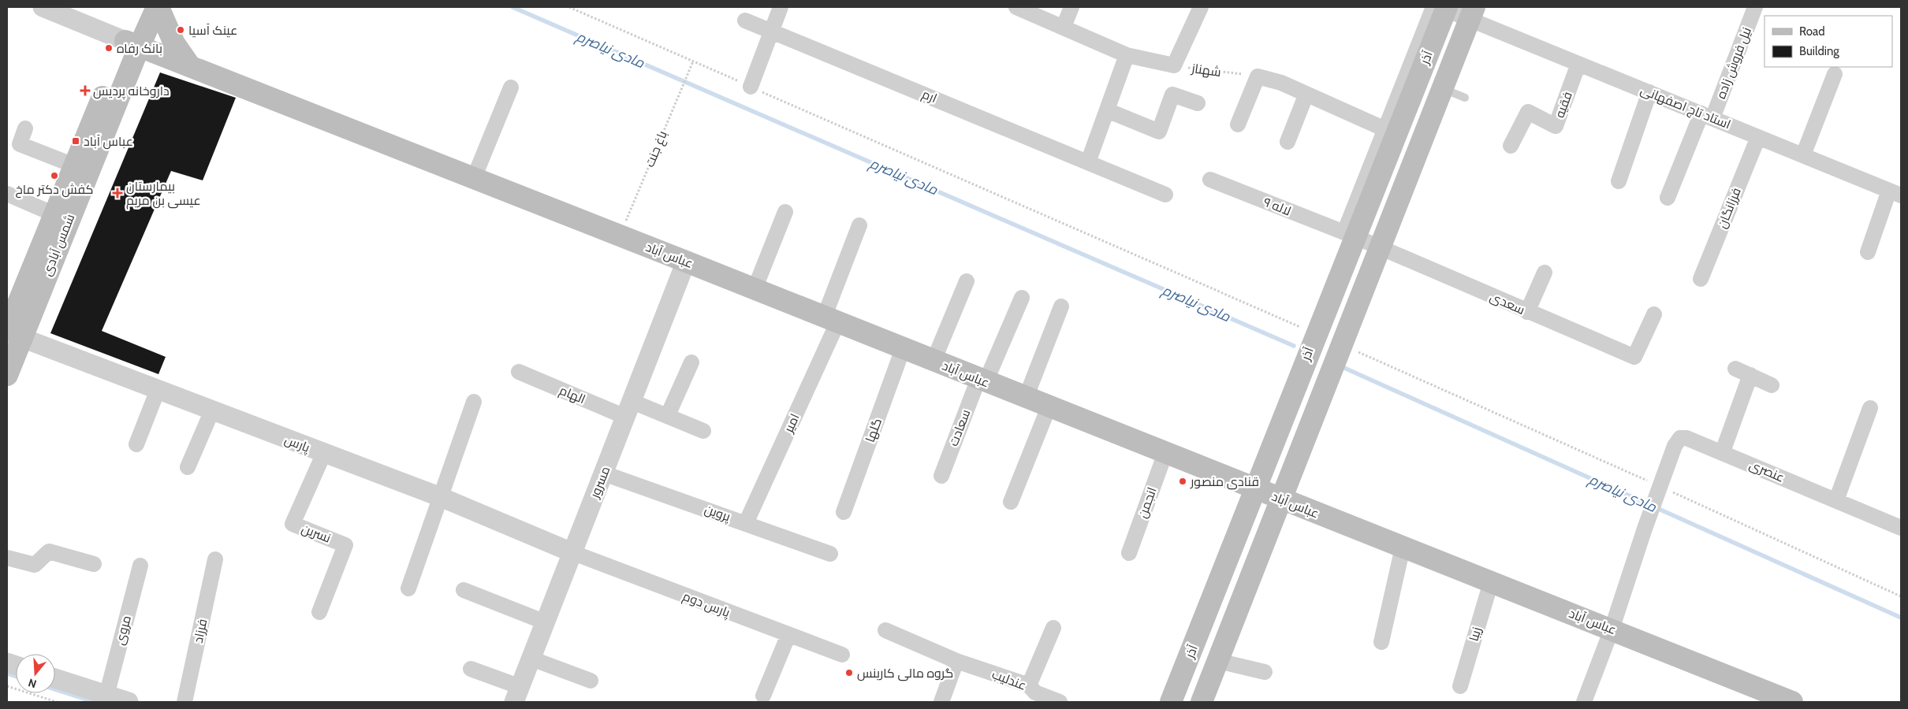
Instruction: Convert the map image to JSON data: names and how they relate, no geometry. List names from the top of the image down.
{
  "streets": {
    "main road": ["آذر", "شمس آبادی", "عباس آباد"],
    "street": [
      "نیل فروش زاده",
      "شهناز",
      "ارم",
      "فقیه",
      "استاد تاج اصفهانی",
      "۹ لاله",
      "فرزانگان",
      "سعدی",
      "الهام",
      "امیر",
      "سعادت",
      "گلها",
      "پارس",
      "عنصری",
      "مسرور",
      "انجمن",
      "پروین",
      "نسرین",
      "پارس دوم",
      "مروی",
      "فرزاد",
      "زیبا",
      "عندلیب"
    ],
    "path": ["باغ جنت"]
  },
  "crossings": [
    ["آذر", "استاد تاج اصفهانی"],
    ["آذر", "۹ لاله"],
    ["آذر", "عباس آباد"],
    ["آذر", "سعدی"],
    ["نیل فروش زاده", "استاد تاج اصفهانی"],
    ["فقیه", "استاد تاج اصفهانی"],
    ["استاد تاج اصفهانی", "فرزانگان"],
    ["باغ جنت", "عباس آباد"],
    ["۹ لاله", "سعدی"],
    ["شمس آبادی", "عباس آباد"],
    ["شمس آبادی", "پارس"],
    ["عباس آباد", "امیر"],
    ["عباس آباد", "سعادت"],
    ["عباس آباد", "گلها"],
    ["عباس آباد", "مسرور"],
    ["عباس آباد", "انجمن"],
    ["عباس آباد", "زیبا"],
    ["الهام", "مسرور"],
    ["امیر", "پروین"],
    ["پارس", "مسرور"],
    ["پارس", "نسرین"],
    ["پارس", "پارس دوم"],
    ["مسرور", "پروین"],
    ["مسرور", "پارس دوم"]
  ],
  "water": ["مادی نیاصرم"],
  "places": {
    "other": [
      "عینک آسیا",
      "بانک رفاه",
      "کفش دکتر ماخ",
      "قنادی منصور",
      "گروه مالی کارینس"
    ],
    "health": ["داروخانه پردیس", "بیمارستان عیسی بن مریم"],
    "transit": ["عباس آباد"]
  },
  "legend": ["Road", "Building"],
  "north": "bottom"
}
